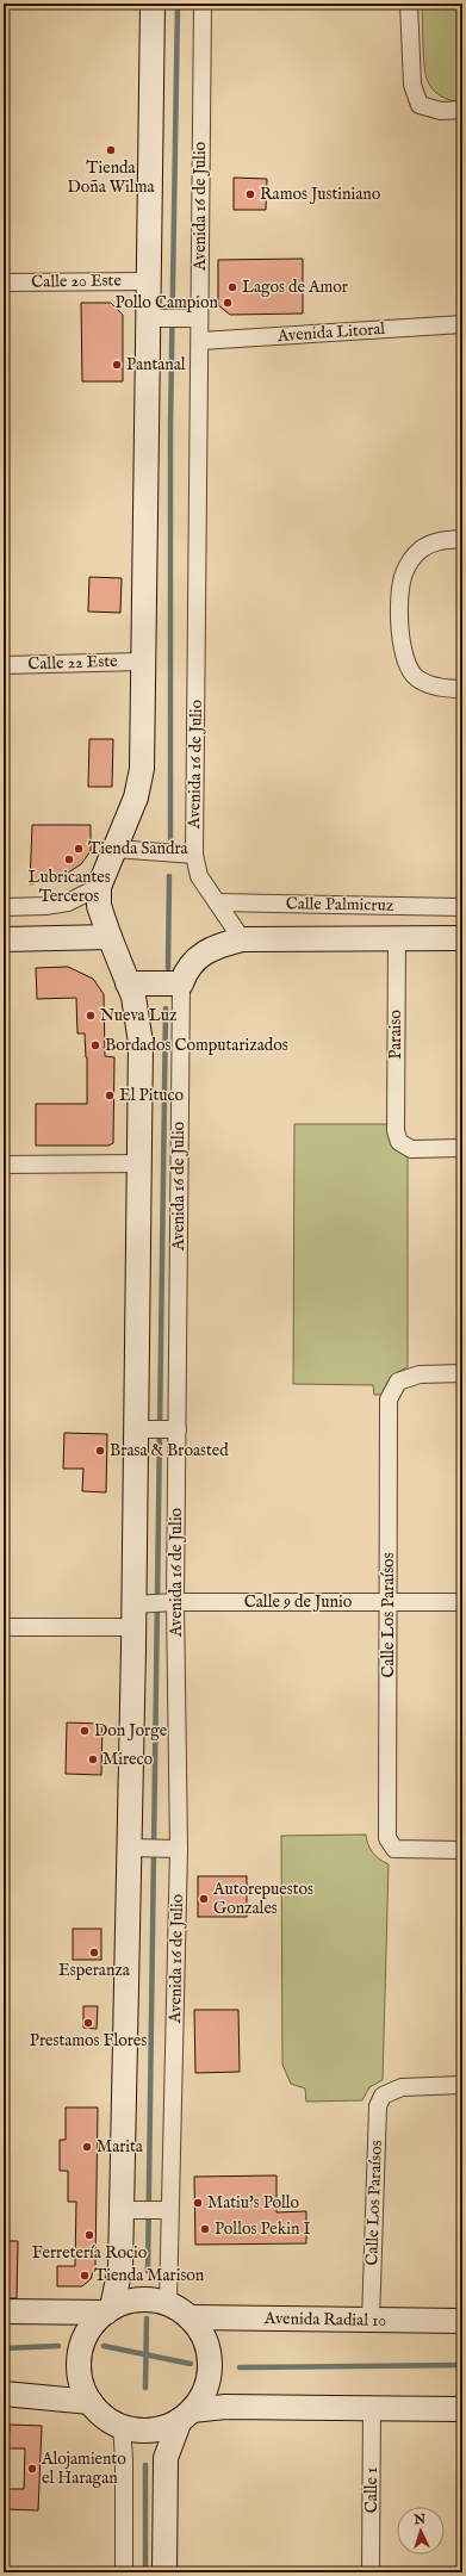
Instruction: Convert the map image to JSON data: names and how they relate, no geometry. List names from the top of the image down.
{
  "streets": {
    "street": [
      "Avenida 16 de Julio",
      "Calle 20 Este",
      "Avenida Litoral",
      "Calle 22 Este",
      "Calle Palmicruz",
      "Paraiso",
      "Calle 9 de Junio",
      "Calle Los Paraísos",
      "Avenida Radial 10",
      "Calle 1"
    ]
  },
  "crossings": [
    ["Avenida 16 de Julio", "Avenida Litoral"],
    ["Avenida 16 de Julio", "Calle Palmicruz"],
    ["Avenida 16 de Julio", "Calle 9 de Junio"],
    ["Avenida 16 de Julio", "Avenida Radial 10"],
    ["Calle Palmicruz", "Paraiso"],
    ["Calle 9 de Junio", "Calle Los Paraísos"],
    ["Calle Los Paraísos", "Avenida Radial 10"]
  ],
  "places": [
    "Tienda Doña Wilma",
    "Ramos Justiniano",
    "Lagos de Amor",
    "Pollo Campion",
    "Pantanal",
    "Tienda Sandra",
    "Lubricantes Terceros",
    "Nueva Luz",
    "Bordados Computarizados",
    "El Pituco",
    "Brasa & Broasted",
    "Don Jorge",
    "Mireco",
    "Autorepuestos Gonzales",
    "Esperanza",
    "Prestamos Flores",
    "Marita",
    "Matiu's Pollo",
    "Pollos Pekin I",
    "Ferretería Rocio",
    "Tienda Marison",
    "Alojamiento el Haragan"
  ],
  "north": "top"
}
